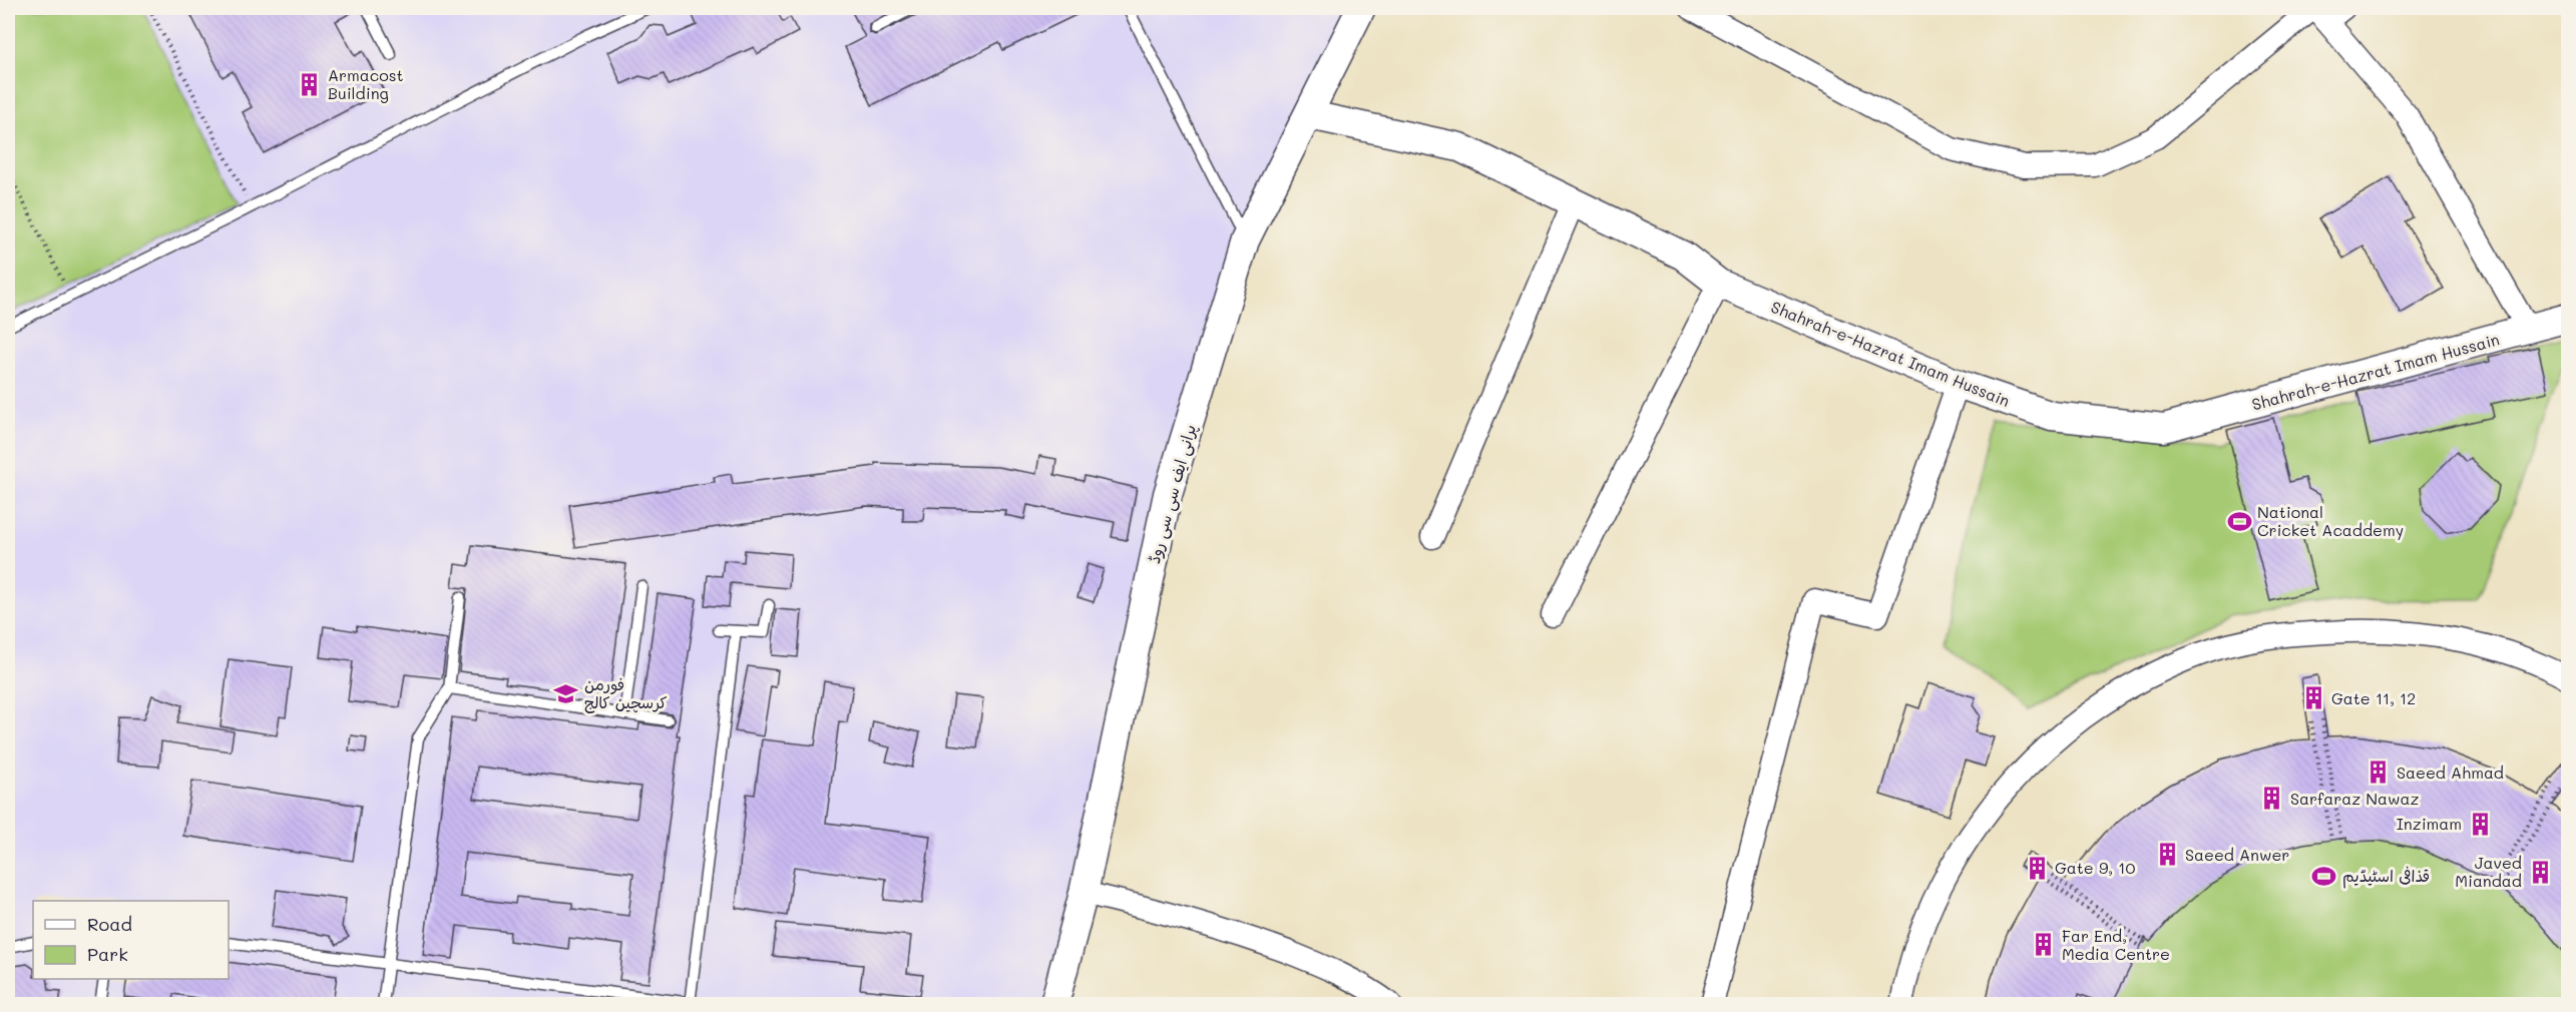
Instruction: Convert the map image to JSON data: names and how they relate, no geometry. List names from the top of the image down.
{
  "streets": {
    "street": ["Shahrah-e-Hazrat Imam Hussain", "پرانی ایف سی سی روڈ"]
  },
  "crossings": [
    ["Shahrah-e-Hazrat Imam Hussain", "پرانی ایف سی سی روڈ"]
  ],
  "places": {
    "building": [
      "Armacost Building",
      "Gate 11, 12",
      "Saeed Ahmad",
      "Sarfaraz Nawaz",
      "Inzimam",
      "Saeed Anwer",
      "Gate 9, 10",
      "Javed Miandad",
      "Far End, Media Centre"
    ],
    "sports": ["National Cricket Acaddemy", "قذافی اسٹیڈیم"],
    "school or university": ["فورمن کرسچین کالج"]
  },
  "legend": ["Road", "Park"]
}
